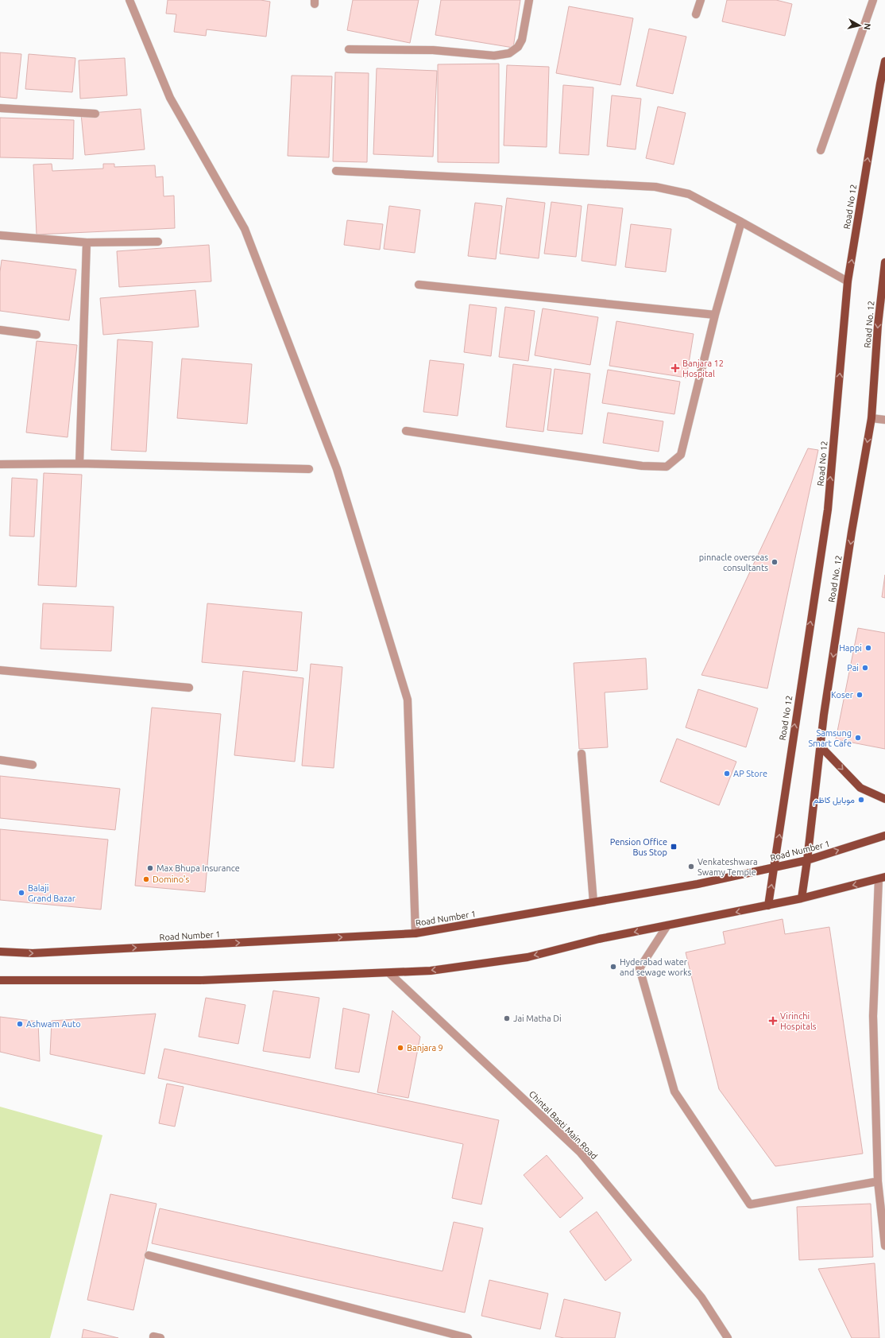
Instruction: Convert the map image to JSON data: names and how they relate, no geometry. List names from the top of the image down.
{
  "streets": {
    "main road": ["Road No 12", "Road No. 12", "Road Number 1"],
    "street": ["Chintal Basti Main Road"]
  },
  "crossings": [
    ["Road No 12", "Road Number 1"],
    ["Road No. 12", "Road Number 1"]
  ],
  "one_way": ["Road No 12", "Road No. 12"],
  "places": {
    "health": ["Banjara 12 Hospital", "Virinchi Hospitals"],
    "other": [
      "pinnacle overseas consultants",
      "Happi",
      "Pai",
      "Koser",
      "Samsung Smart Cafe",
      "AP Store",
      "موبايل كاظم",
      "Venkateshwara Swamy Temple",
      "Max Bhupa Insurance",
      "Domino's",
      "Balaji Grand Bazar",
      "Hyderabad water and sewage works",
      "Jai Matha Di",
      "Ashwam Auto",
      "Banjara 9"
    ],
    "transit": ["Pension Office Bus Stop"]
  },
  "north": "right"
}
